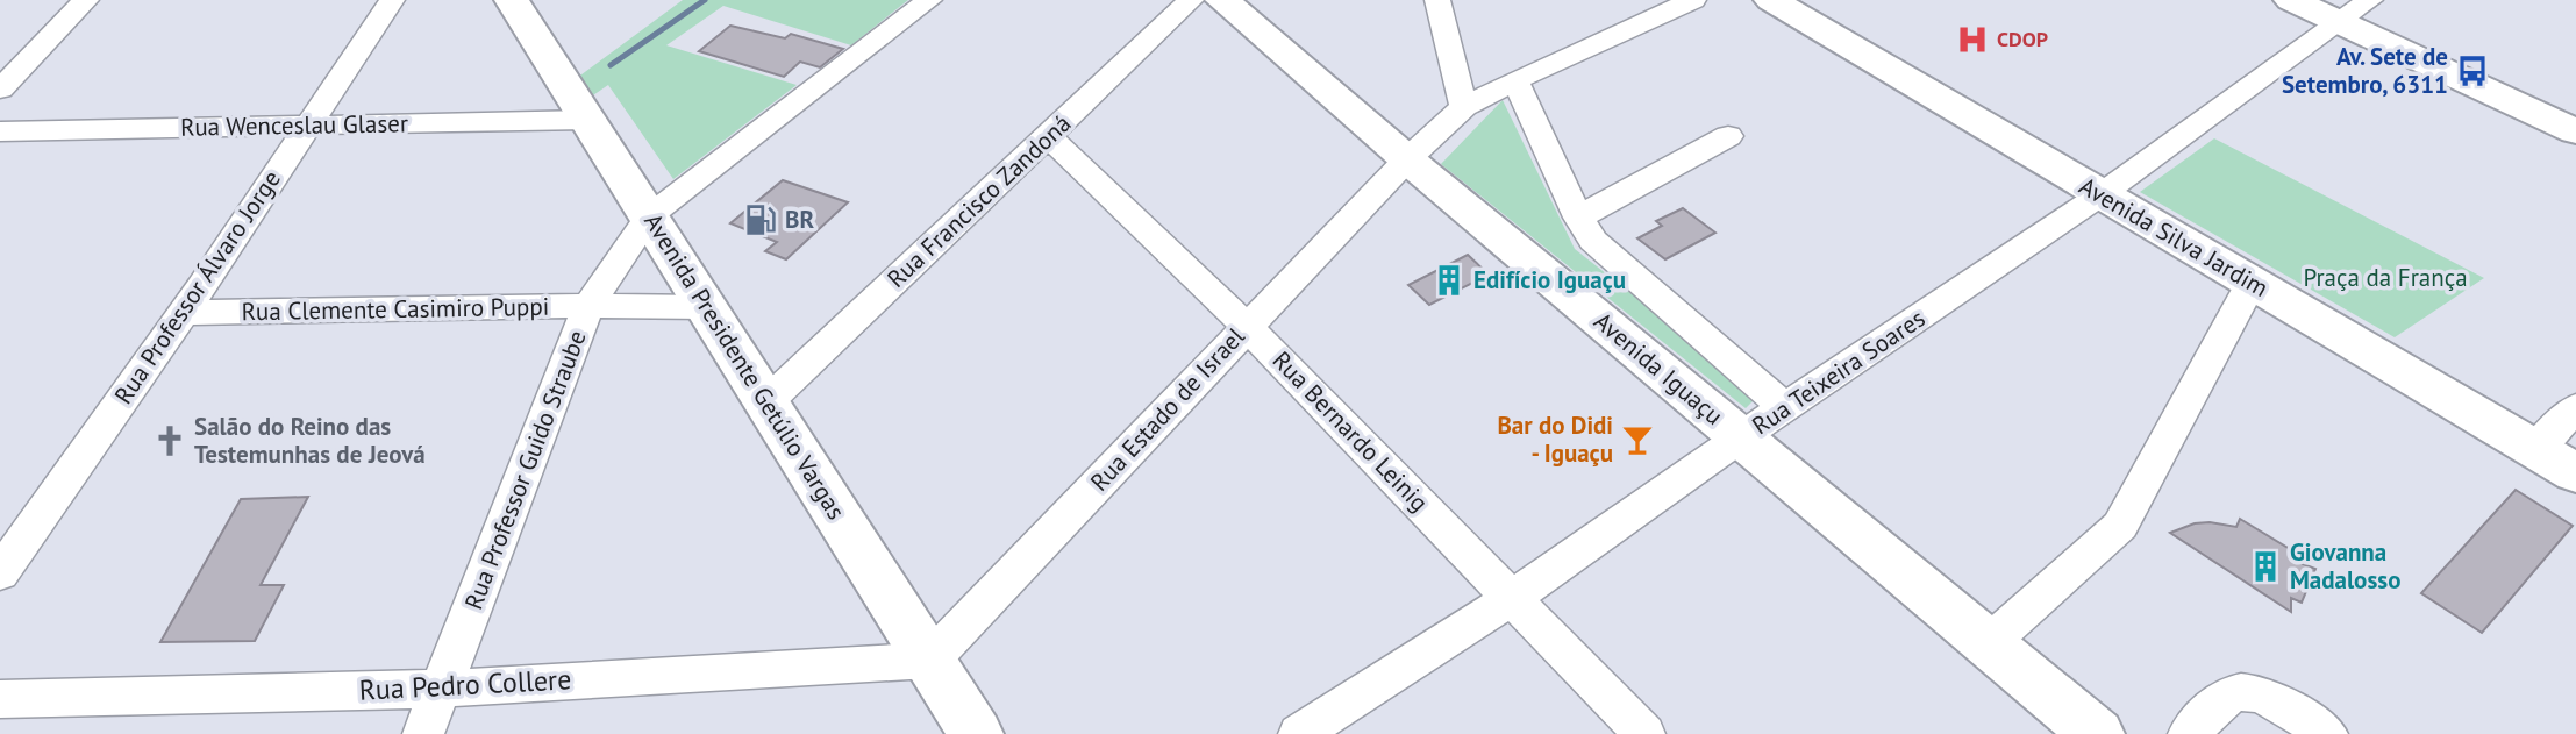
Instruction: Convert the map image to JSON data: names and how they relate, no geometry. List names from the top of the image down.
{
  "streets": {
    "main road": ["Avenida Silva Jardim", "Avenida Presidente Getúlio Vargas", "Avenida Iguaçu"],
    "street": [
      "Rua Wenceslau Glaser",
      "Rua Francisco Zandoná",
      "Rua Professor Álvaro Jorge",
      "Rua Clemente Casimiro Puppi",
      "Rua Teixeira Soares",
      "Rua Estado de Israel",
      "Rua Bernardo Leinig",
      "Rua Professor Guido Straube",
      "Rua Pedro Collere"
    ]
  },
  "crossings": [
    ["Rua Wenceslau Glaser", "Rua Professor Álvaro Jorge"],
    ["Rua Wenceslau Glaser", "Avenida Presidente Getúlio Vargas"],
    ["Rua Francisco Zandoná", "Avenida Presidente Getúlio Vargas"],
    ["Rua Francisco Zandoná", "Rua Bernardo Leinig"],
    ["Avenida Silva Jardim", "Rua Teixeira Soares"],
    ["Rua Professor Álvaro Jorge", "Rua Clemente Casimiro Puppi"],
    ["Rua Clemente Casimiro Puppi", "Avenida Presidente Getúlio Vargas"],
    ["Rua Clemente Casimiro Puppi", "Rua Professor Guido Straube"],
    ["Avenida Presidente Getúlio Vargas", "Rua Estado de Israel"],
    ["Avenida Presidente Getúlio Vargas", "Rua Professor Guido Straube"],
    ["Avenida Presidente Getúlio Vargas", "Rua Pedro Collere"],
    ["Avenida Iguaçu", "Rua Teixeira Soares"],
    ["Avenida Iguaçu", "Rua Estado de Israel"],
    ["Rua Teixeira Soares", "Rua Bernardo Leinig"],
    ["Rua Estado de Israel", "Rua Bernardo Leinig"],
    ["Rua Estado de Israel", "Rua Pedro Collere"],
    ["Rua Professor Guido Straube", "Rua Pedro Collere"]
  ],
  "parks": ["Praça da França"],
  "places": {
    "hospital": ["CDOP"],
    "bus stop": ["Av. Sete de Setembro, 6311"],
    "fuel station": ["BR"],
    "building": ["Edifício Iguaçu", "Giovanna Madalosso"],
    "bar": ["Bar do Didi - Iguaçu"],
    "church": ["Salão do Reino das Testemunhas de Jeová"]
  }
}
